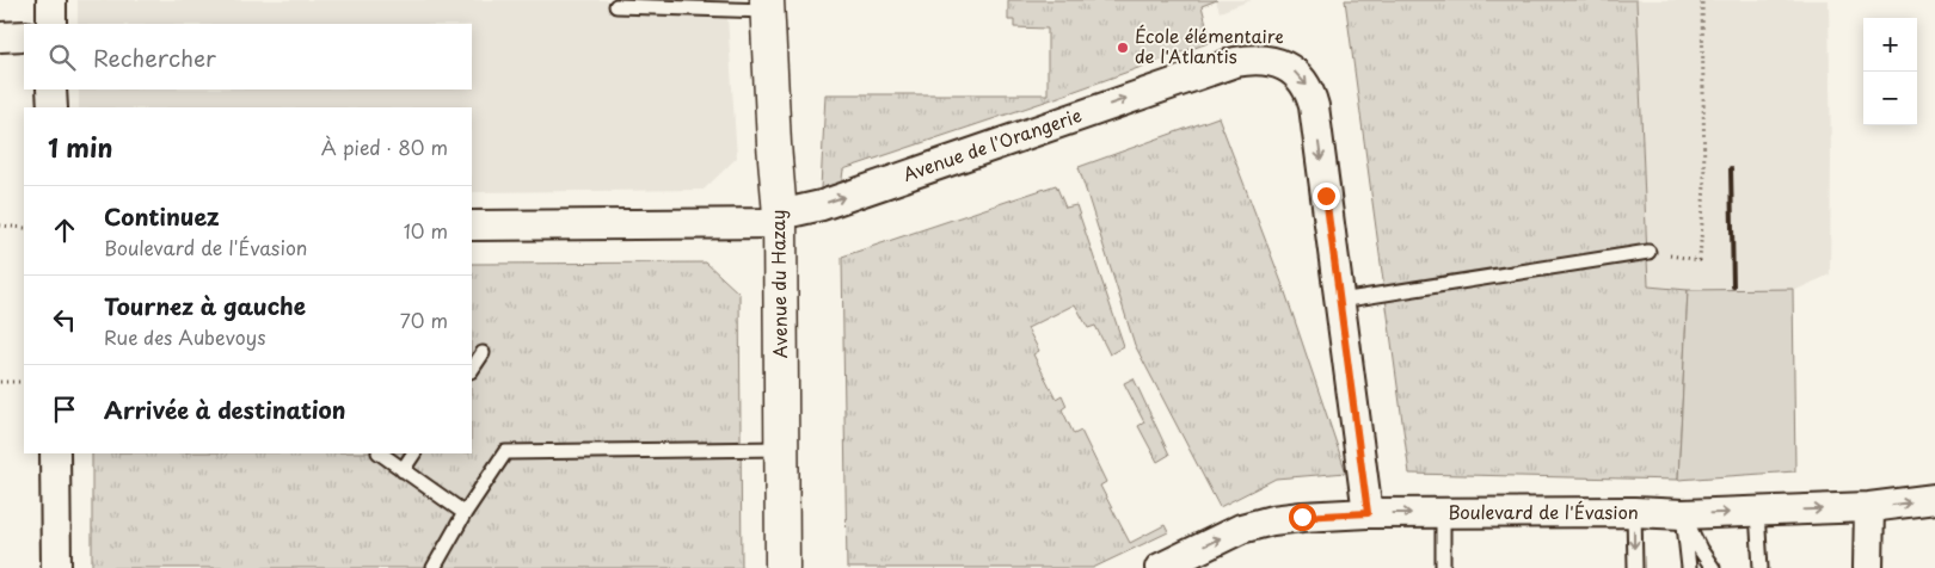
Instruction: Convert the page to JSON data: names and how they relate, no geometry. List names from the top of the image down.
{
  "streets": {
    "street": ["Avenue de l'Orangerie", "Avenue du Hazay", "Boulevard de l'Évasion"]
  },
  "crossings": [
    ["Avenue de l'Orangerie", "Avenue du Hazay"],
    ["Avenue de l'Orangerie", "Boulevard de l'Évasion"]
  ],
  "one_way": ["Boulevard de l'Évasion"],
  "places": ["École élémentaire de l'Atlantis"],
  "page": {
    "map_buttons": ["+", "−"],
    "search": "Rechercher",
    "heading": ["1 min", "À pied · 80 m"],
    "list": [
      ["Continuez", "Boulevard de l'Évasion", "10 m"],
      ["Tournez à gauche", "Rue des Aubevoys", "70 m"],
      "Arrivée à destination"
    ]
  }
}
